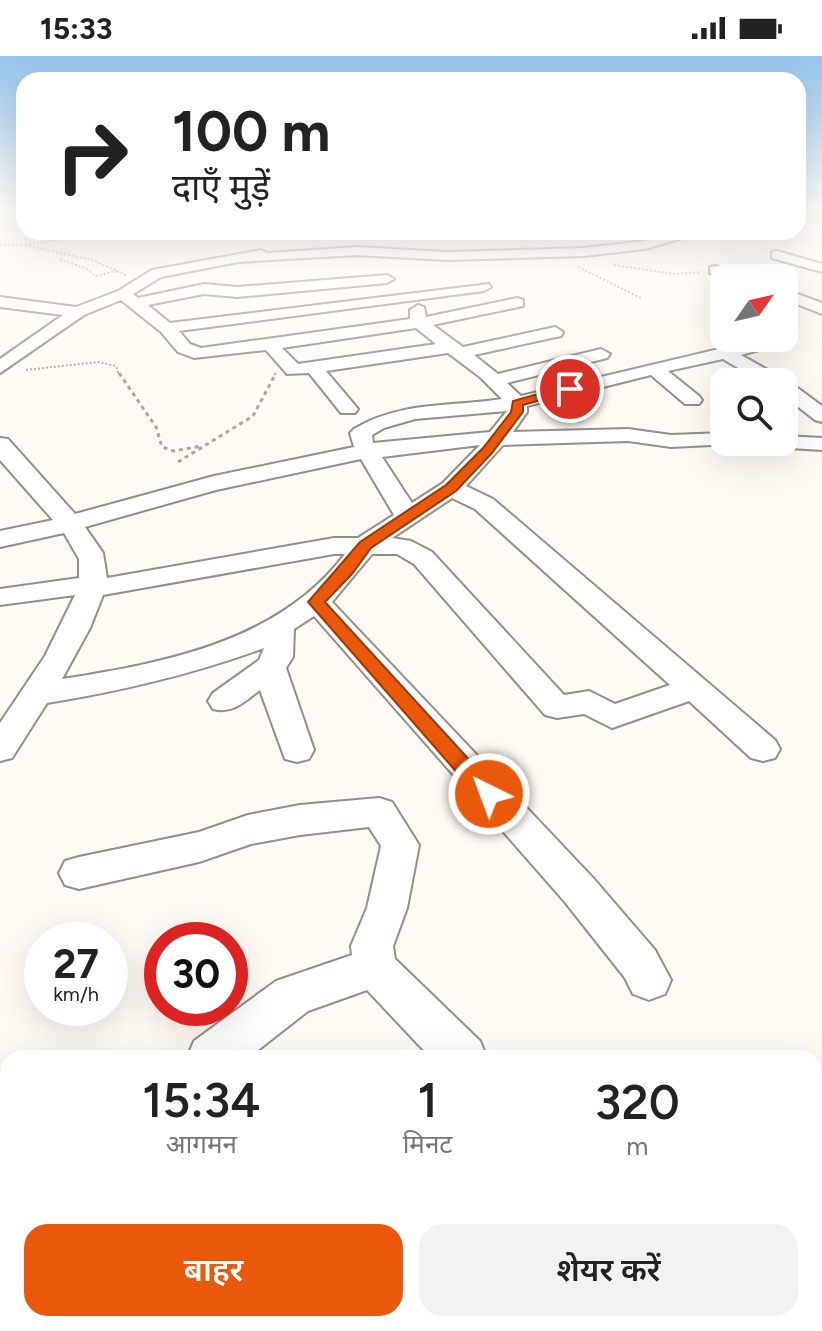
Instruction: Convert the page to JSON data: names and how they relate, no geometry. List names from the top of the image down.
{
  "north": "top right",
  "page": {
    "status": "15:33",
    "turn": ["100 m", "दाएँ मुड़ें"],
    "speed": "27 km/h",
    "limit": "30",
    "eta": [
      "15:34",
      "आगमन",
      "1",
      "मिनट",
      "320",
      "m"
    ],
    "buttons": ["बाहर", "शेयर करें"]
  }
}
